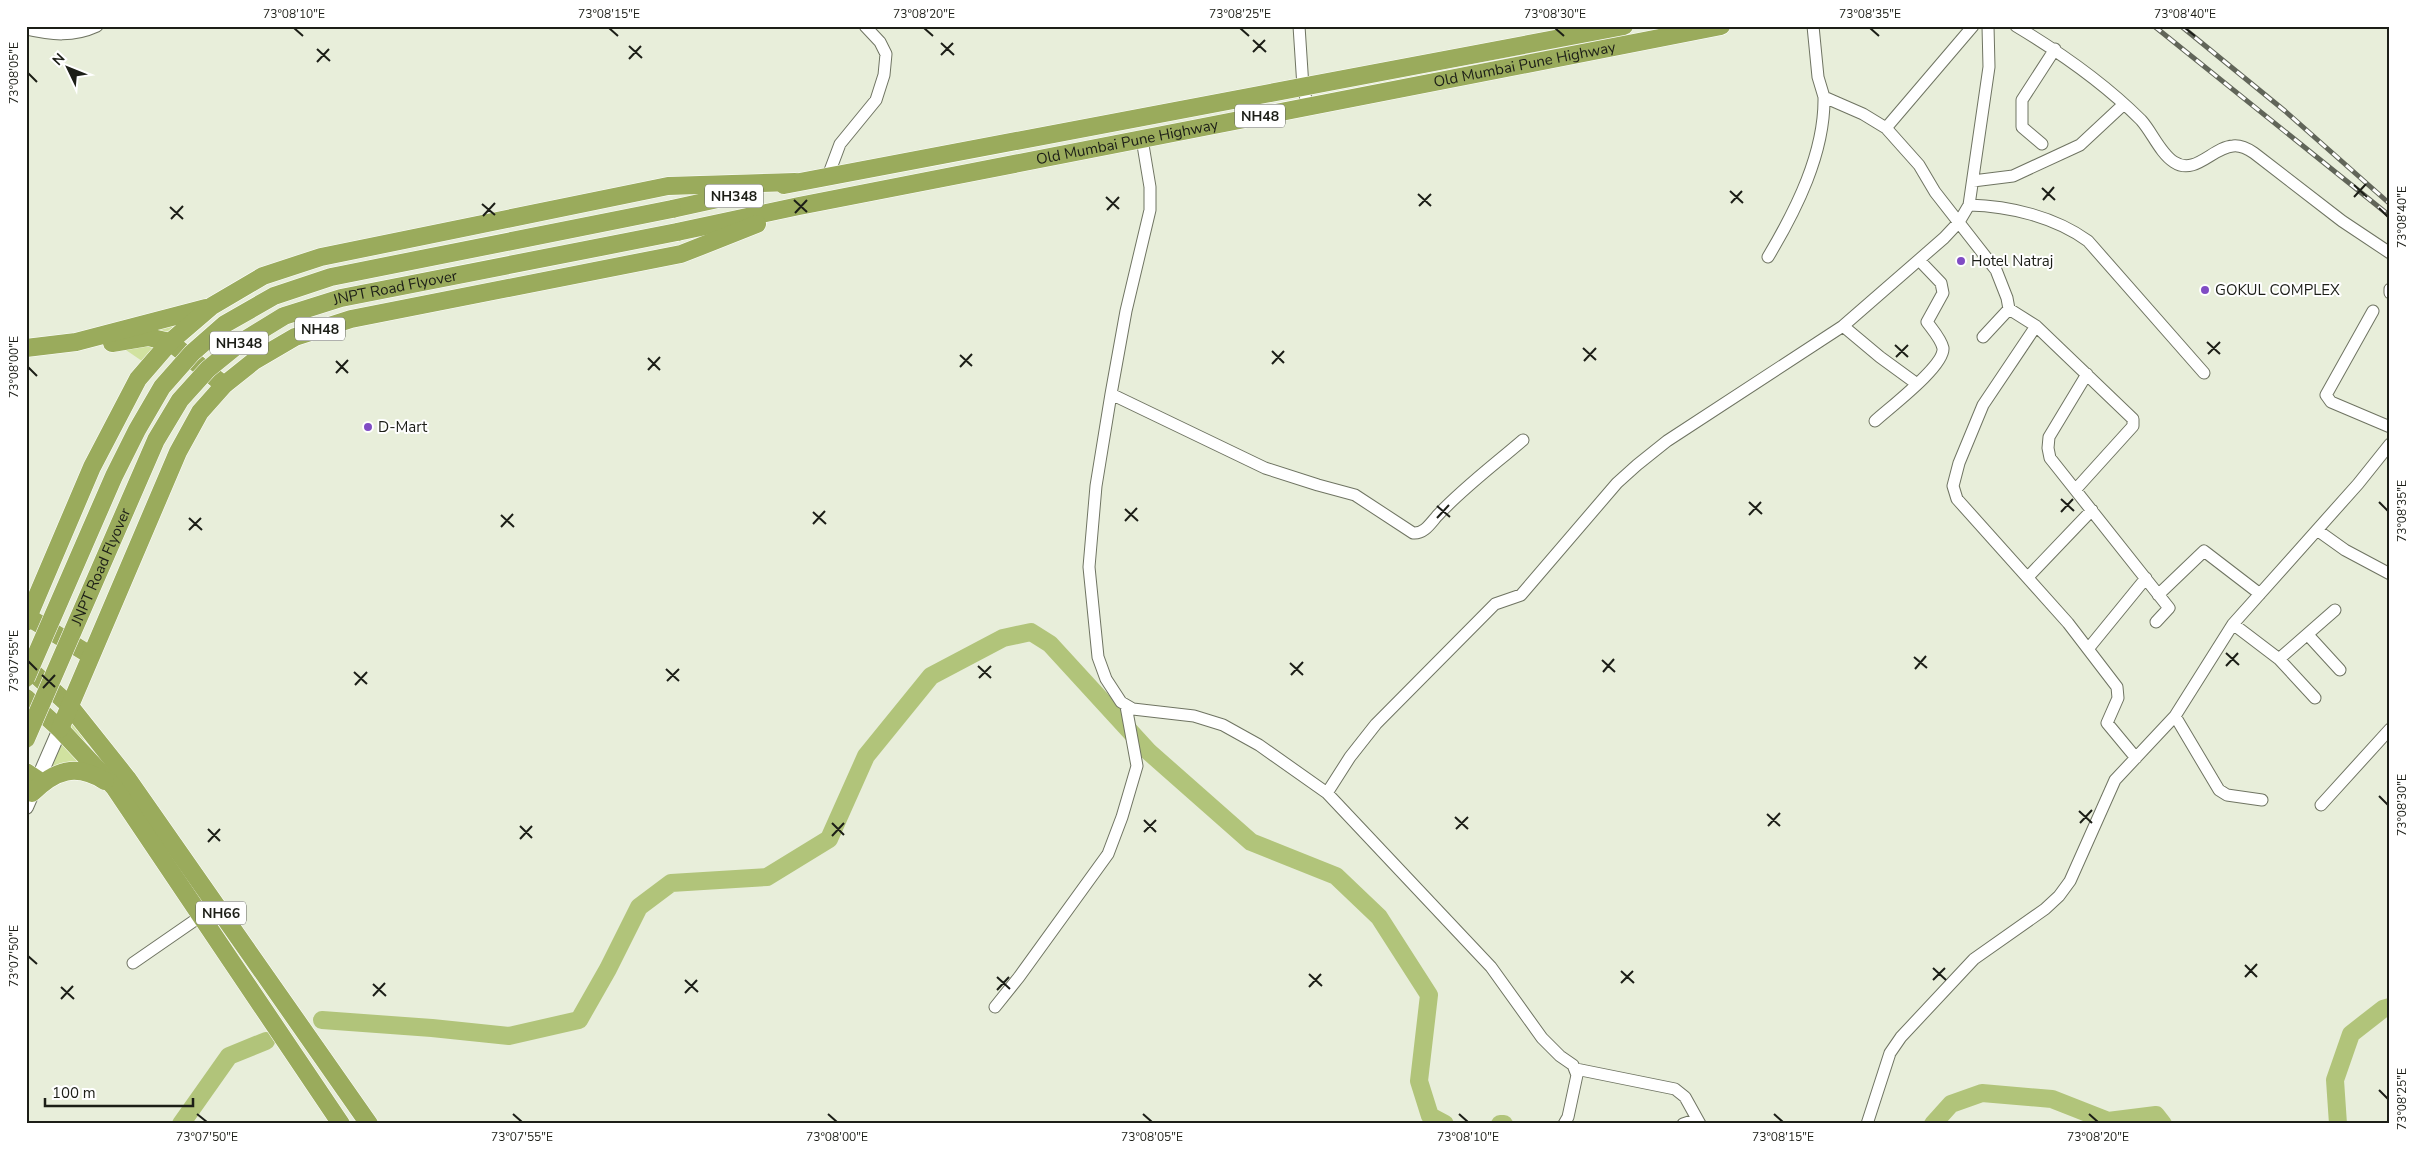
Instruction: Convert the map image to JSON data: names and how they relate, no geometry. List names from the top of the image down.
{
  "streets": {
    "highway": [
      "Old Mumbai Pune Highway",
      "NH48",
      "NH348",
      "JNPT Road Flyover",
      "NH66"
    ]
  },
  "crossings": [
    ["Old Mumbai Pune Highway", "NH48"],
    ["Old Mumbai Pune Highway", "JNPT Road Flyover"],
    ["NH48", "JNPT Road Flyover"],
    ["NH48", "NH66"]
  ],
  "places": ["Hotel Natraj", "GOKUL COMPLEX", "D-Mart"],
  "scale_bar": "100 m",
  "north": "top left",
  "coordinates": [
    "73°08'10\"E",
    "73°08'15\"E",
    "73°08'20\"E",
    "73°08'25\"E",
    "73°08'30\"E",
    "73°08'35\"E",
    "73°08'40\"E",
    "73°08'05\"E",
    "73°08'00\"E",
    "73°07'55\"E",
    "73°07'50\"E"
  ]
}
